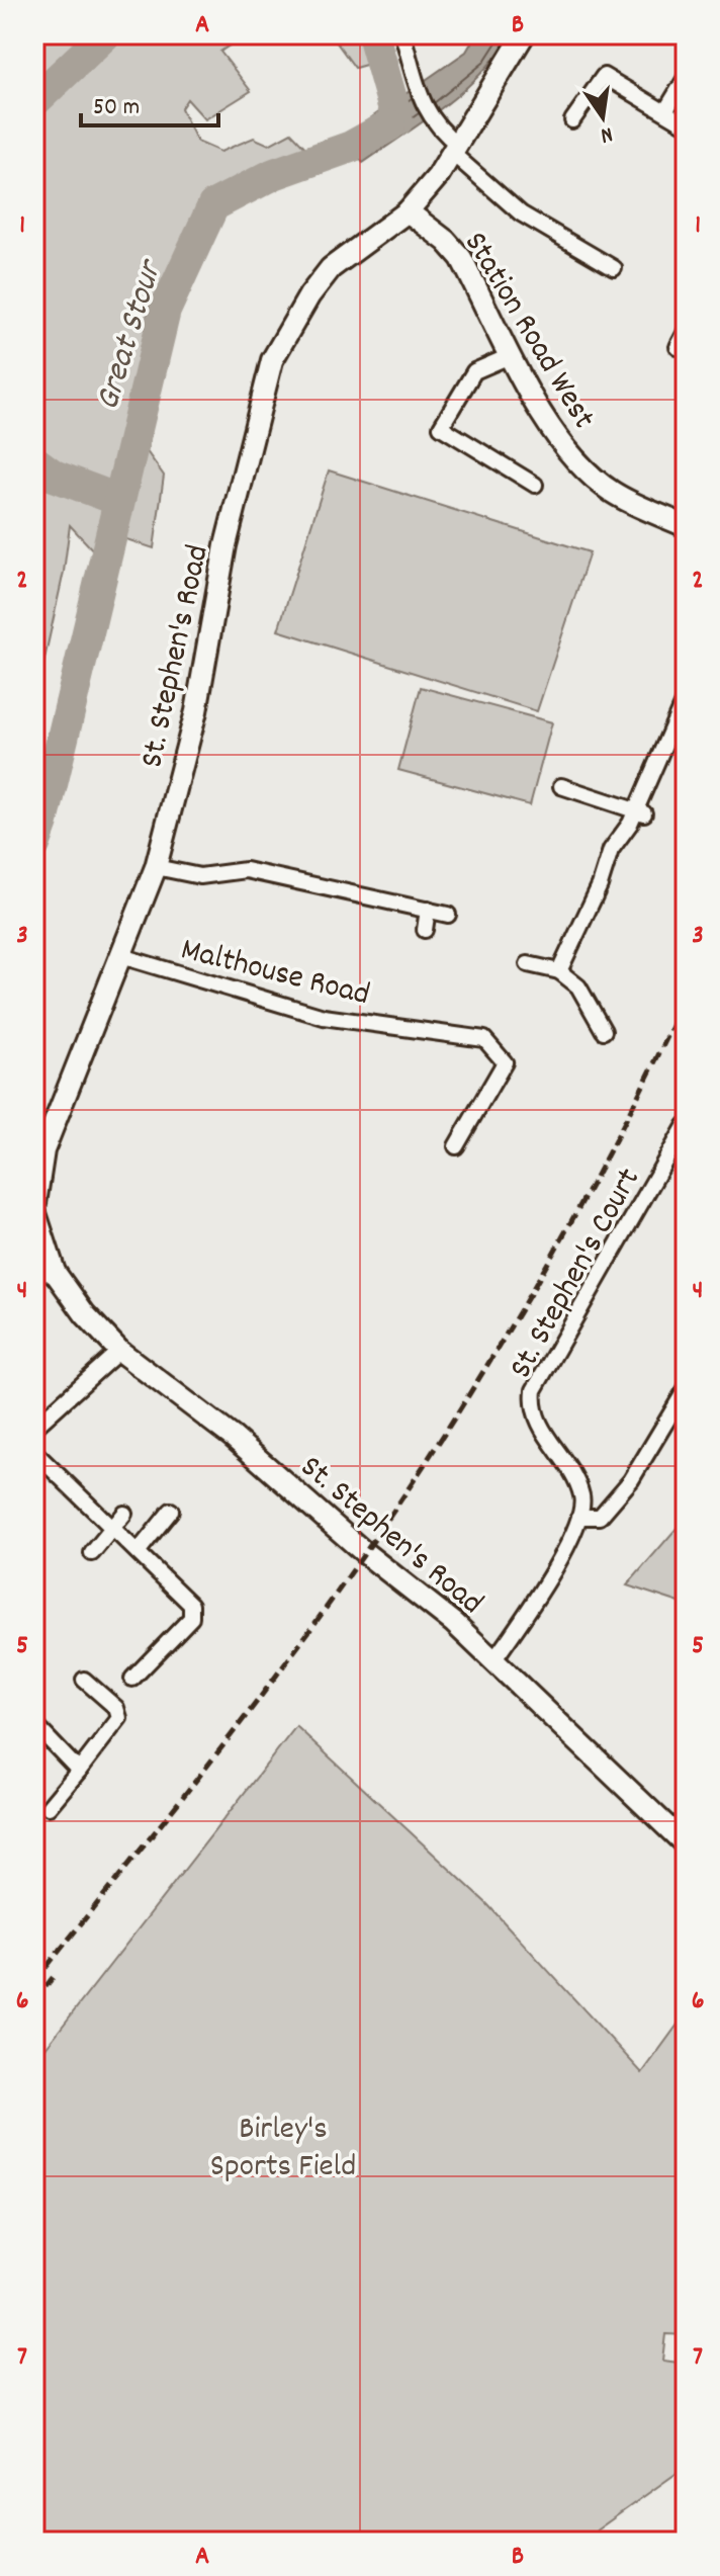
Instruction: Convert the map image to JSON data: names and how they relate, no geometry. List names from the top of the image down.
{
  "streets": {
    "main road": ["Station Road West", "St. Stephen's Road"],
    "street": ["Malthouse Road", "St. Stephen's Court"]
  },
  "crossings": [
    ["Station Road West", "St. Stephen's Road"],
    ["St. Stephen's Road", "Malthouse Road"]
  ],
  "water": ["Great Stour"],
  "parks": ["Birley's Sports Field"],
  "scale_bar": "50 m",
  "north": "bottom",
  "grid": {
    "columns": ["A", "B"],
    "rows": [
      "1",
      "2",
      "3",
      "4",
      "5",
      "6",
      "7"
    ]
  }
}
